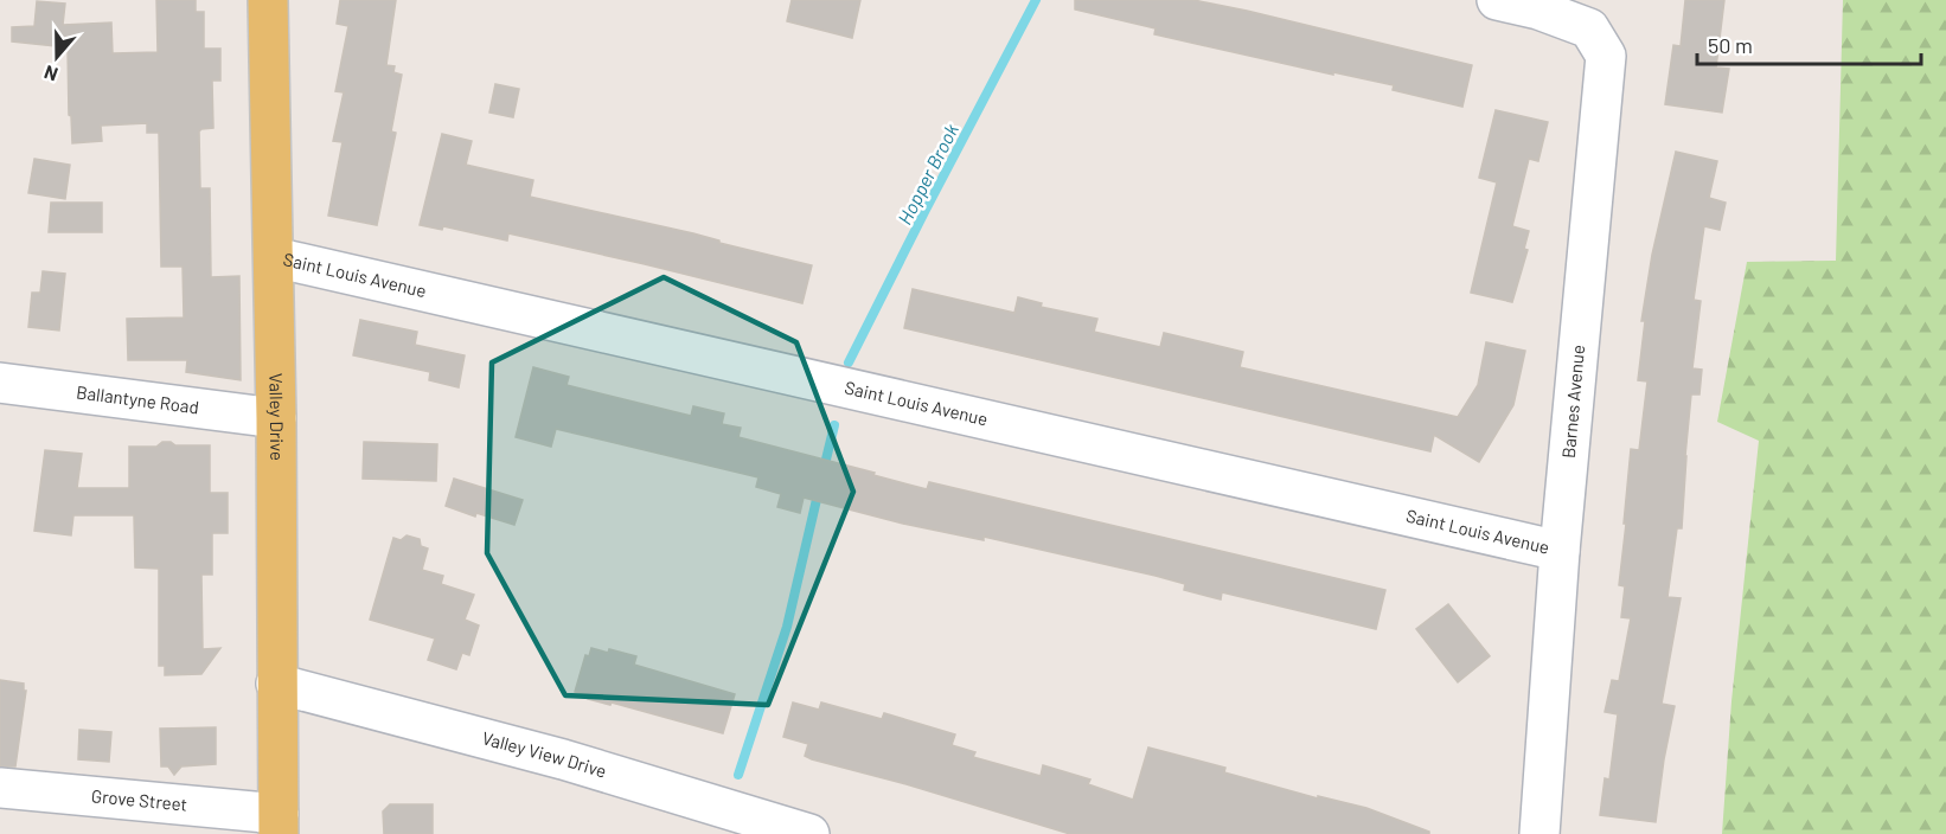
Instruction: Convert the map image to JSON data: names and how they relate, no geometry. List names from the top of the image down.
{
  "streets": {
    "main road": ["Valley Drive"],
    "street": [
      "Saint Louis Avenue",
      "Ballantyne Road",
      "Barnes Avenue",
      "Valley View Drive",
      "Grove Street"
    ]
  },
  "crossings": [
    ["Saint Louis Avenue", "Barnes Avenue"],
    ["Saint Louis Avenue", "Valley Drive"],
    ["Ballantyne Road", "Valley Drive"],
    ["Valley Drive", "Valley View Drive"],
    ["Valley Drive", "Grove Street"]
  ],
  "water": ["Hopper Brook"],
  "scale_bar": "50 m",
  "north": "bottom"
}
